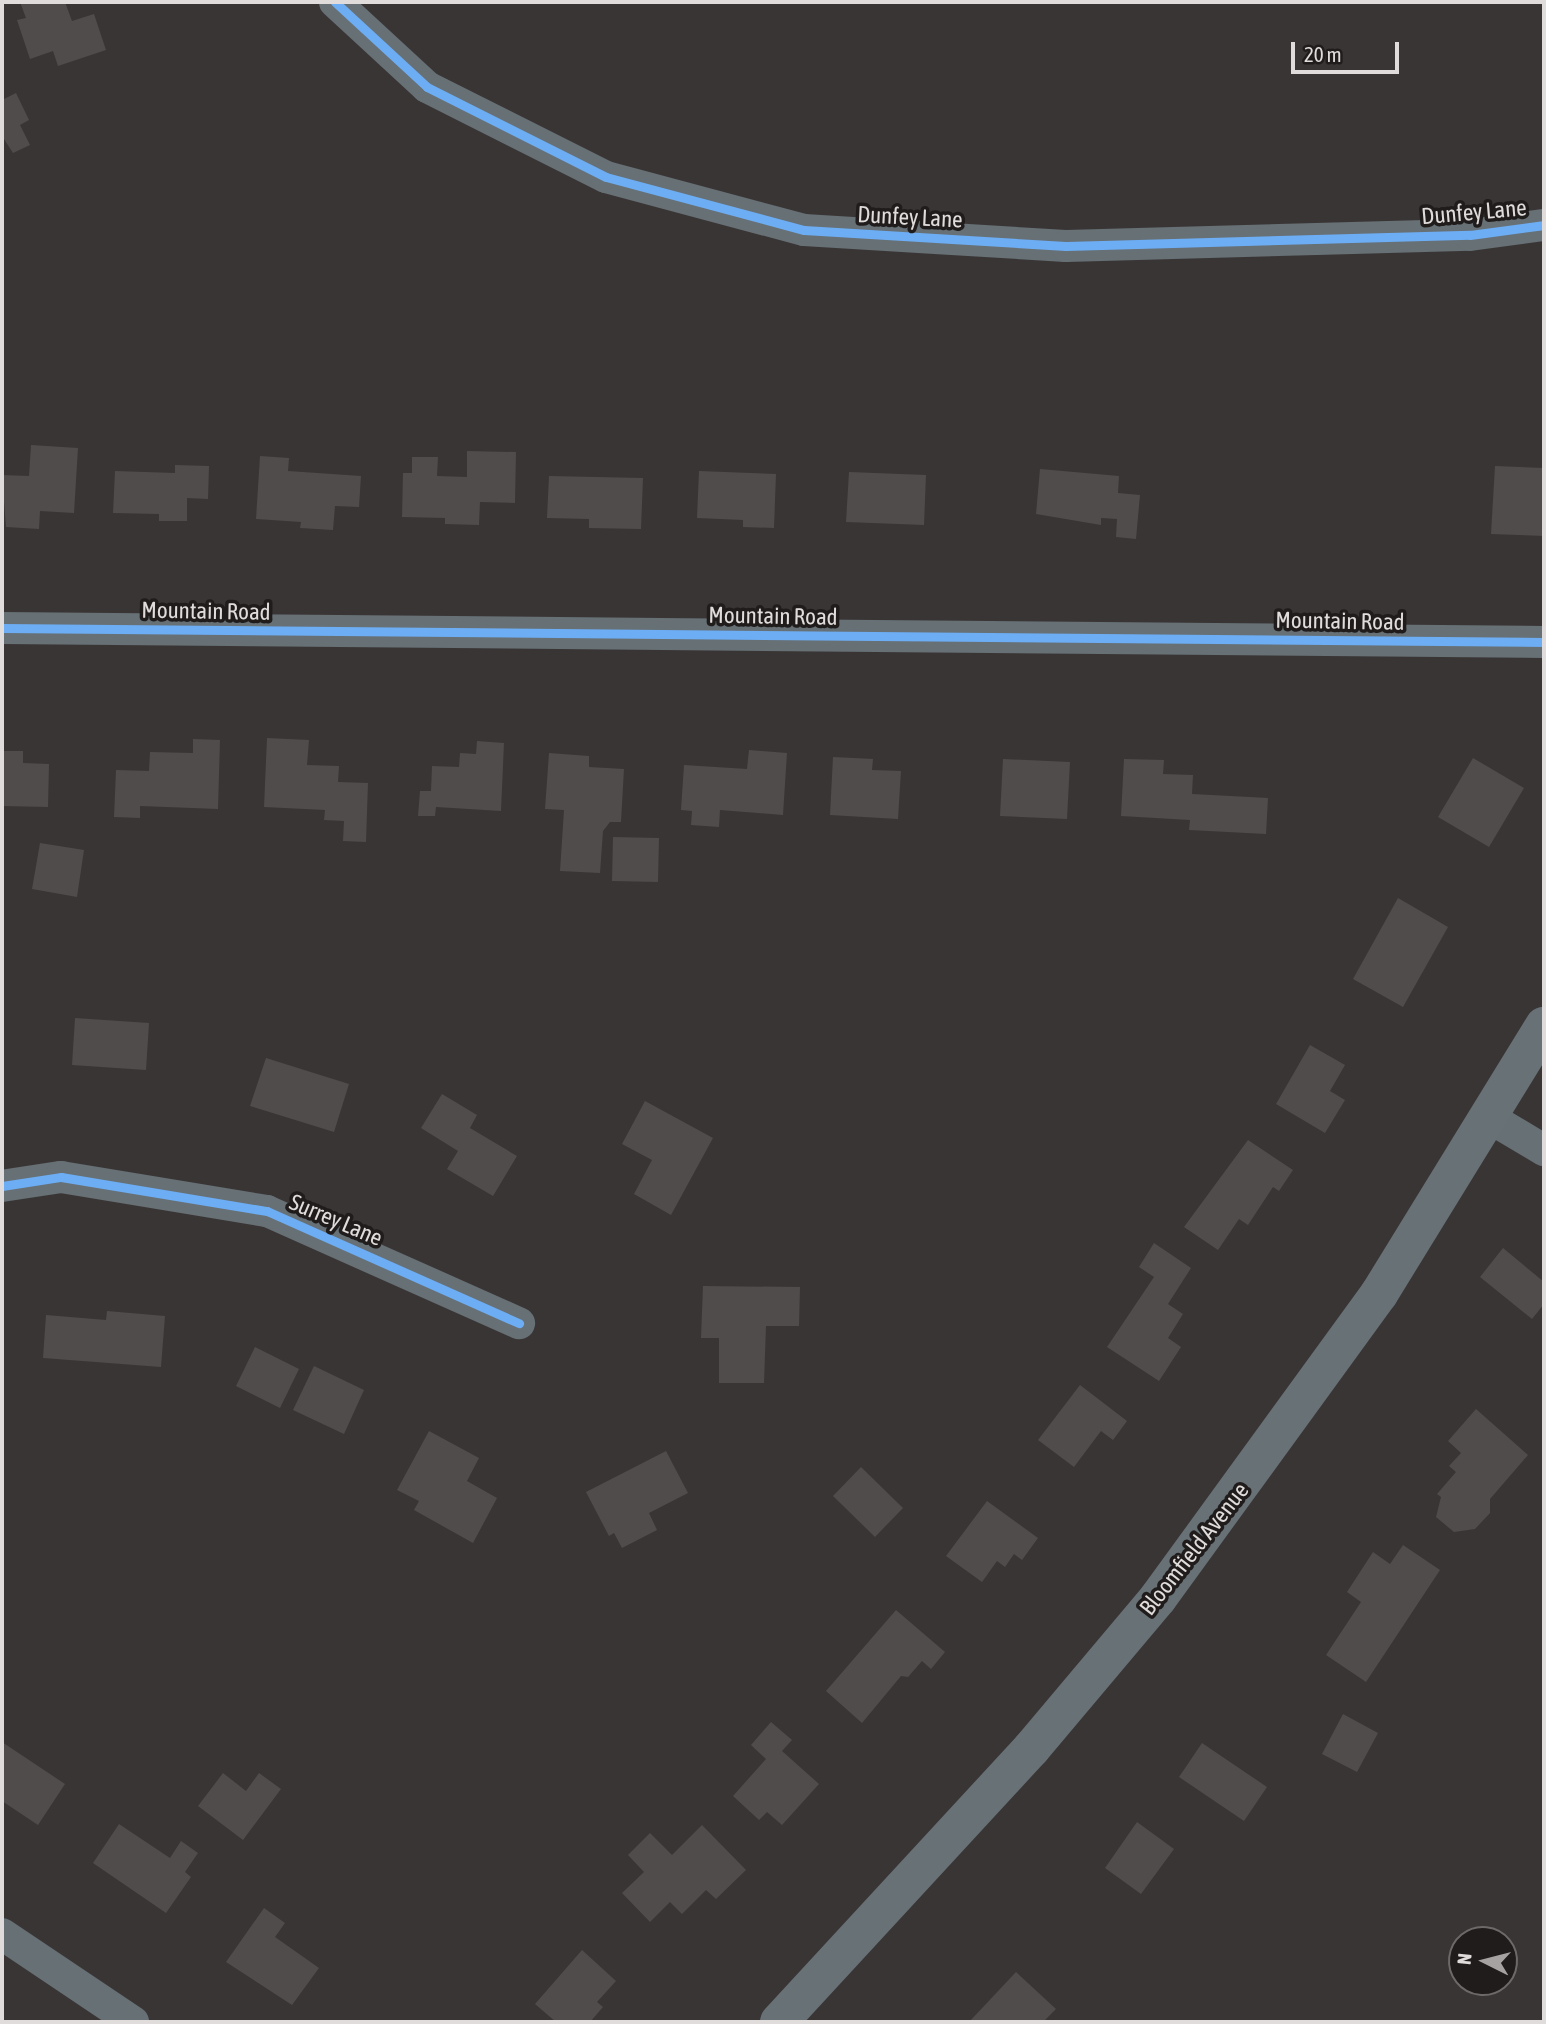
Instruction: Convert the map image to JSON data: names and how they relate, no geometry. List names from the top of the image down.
{
  "streets": {
    "main road": ["Bloomfield Avenue"],
    "street": ["Dunfey Lane", "Mountain Road", "Surrey Lane"]
  },
  "scale_bar": "20 m",
  "north": "left"
}
